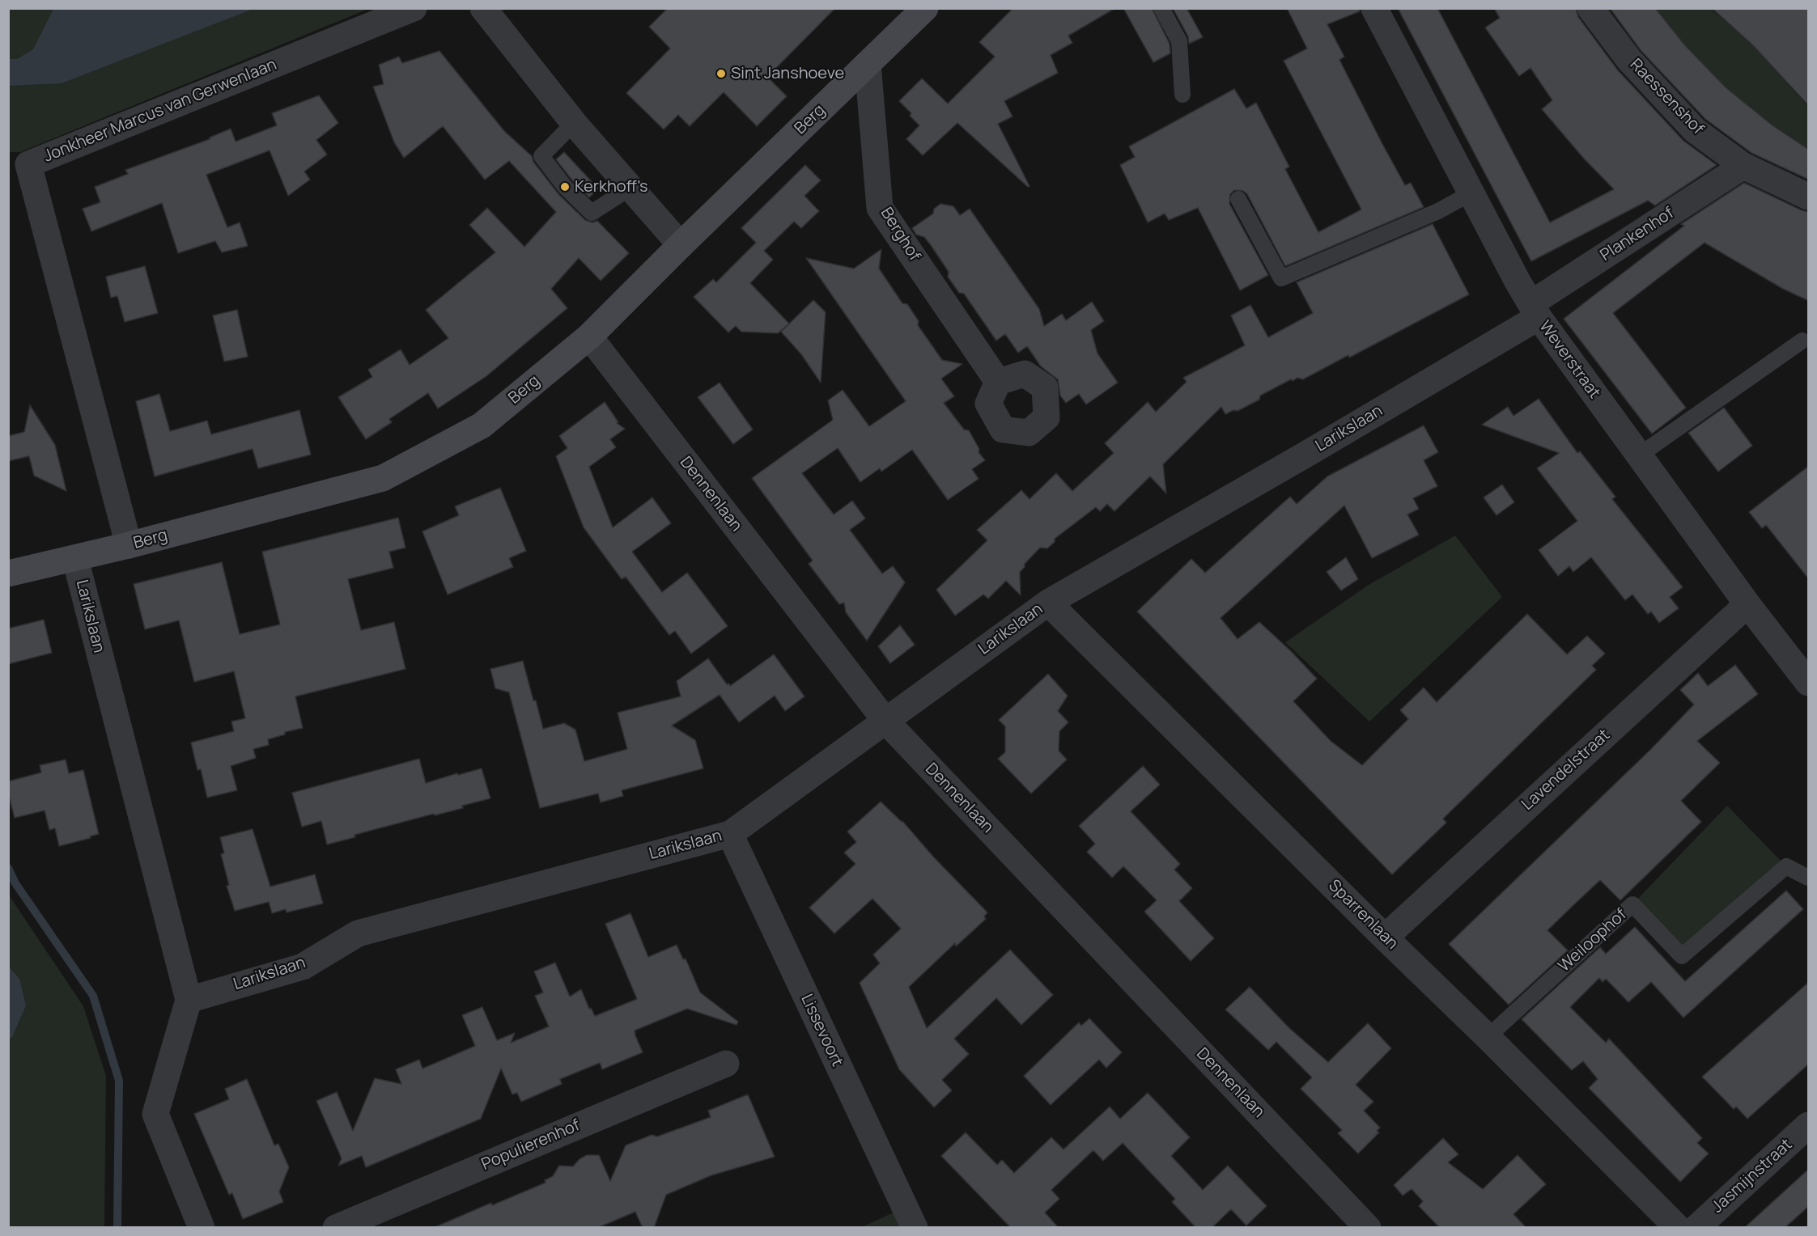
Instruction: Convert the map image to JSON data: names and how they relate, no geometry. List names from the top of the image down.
{
  "streets": {
    "street": [
      "Raessenshof",
      "Jonkheer Marcus van Gerwenlaan",
      "Berg",
      "Berghof",
      "Plankenhof",
      "Weverstraat",
      "Larikslaan",
      "Dennenlaan",
      "Lavendelstraat",
      "Sparrenlaan",
      "Lissevoort",
      "Populierenhof",
      "Jasmijnstraat"
    ],
    "lane": ["Weiloophof"]
  },
  "crossings": [
    ["Raessenshof", "Plankenhof"],
    ["Jonkheer Marcus van Gerwenlaan", "Berg"],
    ["Berg", "Berghof"],
    ["Berg", "Larikslaan"],
    ["Berg", "Dennenlaan"],
    ["Plankenhof", "Weverstraat"],
    ["Plankenhof", "Larikslaan"],
    ["Weverstraat", "Larikslaan"],
    ["Weverstraat", "Lavendelstraat"],
    ["Larikslaan", "Dennenlaan"],
    ["Larikslaan", "Sparrenlaan"],
    ["Larikslaan", "Lissevoort"],
    ["Lavendelstraat", "Sparrenlaan"],
    ["Sparrenlaan", "Weiloophof"]
  ],
  "places": ["Sint Janshoeve", "Kerkhoff's"]
}
